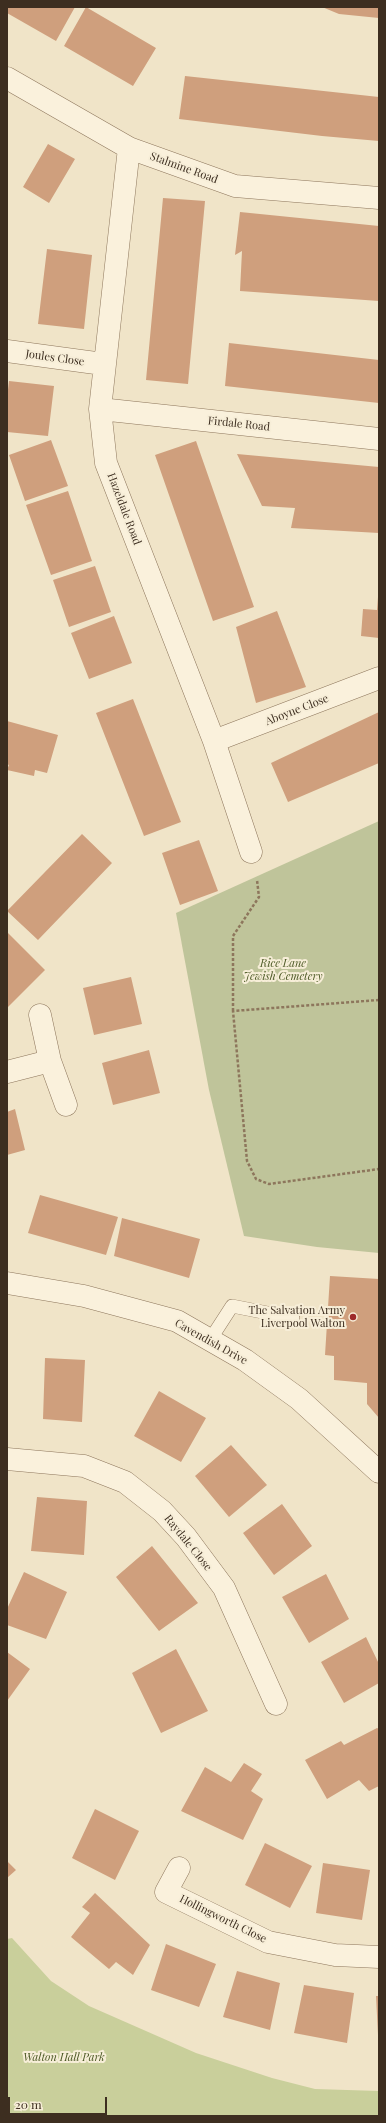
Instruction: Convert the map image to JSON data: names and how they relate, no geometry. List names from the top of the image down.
{
  "streets": {
    "street": [
      "Stalmine Road",
      "Joules Close",
      "Firdale Road",
      "Hazeldale Road",
      "Aboyne Close",
      "Cavendish Drive",
      "Raydale Close",
      "Hollingworth Close"
    ]
  },
  "crossings": [
    ["Stalmine Road", "Hazeldale Road"],
    ["Joules Close", "Hazeldale Road"],
    ["Firdale Road", "Hazeldale Road"],
    ["Hazeldale Road", "Aboyne Close"]
  ],
  "parks": ["Rice Lane Jewish Cemetery", "Walton Hall Park"],
  "places": ["The Salvation Army Liverpool Walton"],
  "scale_bar": "20 m"
}
